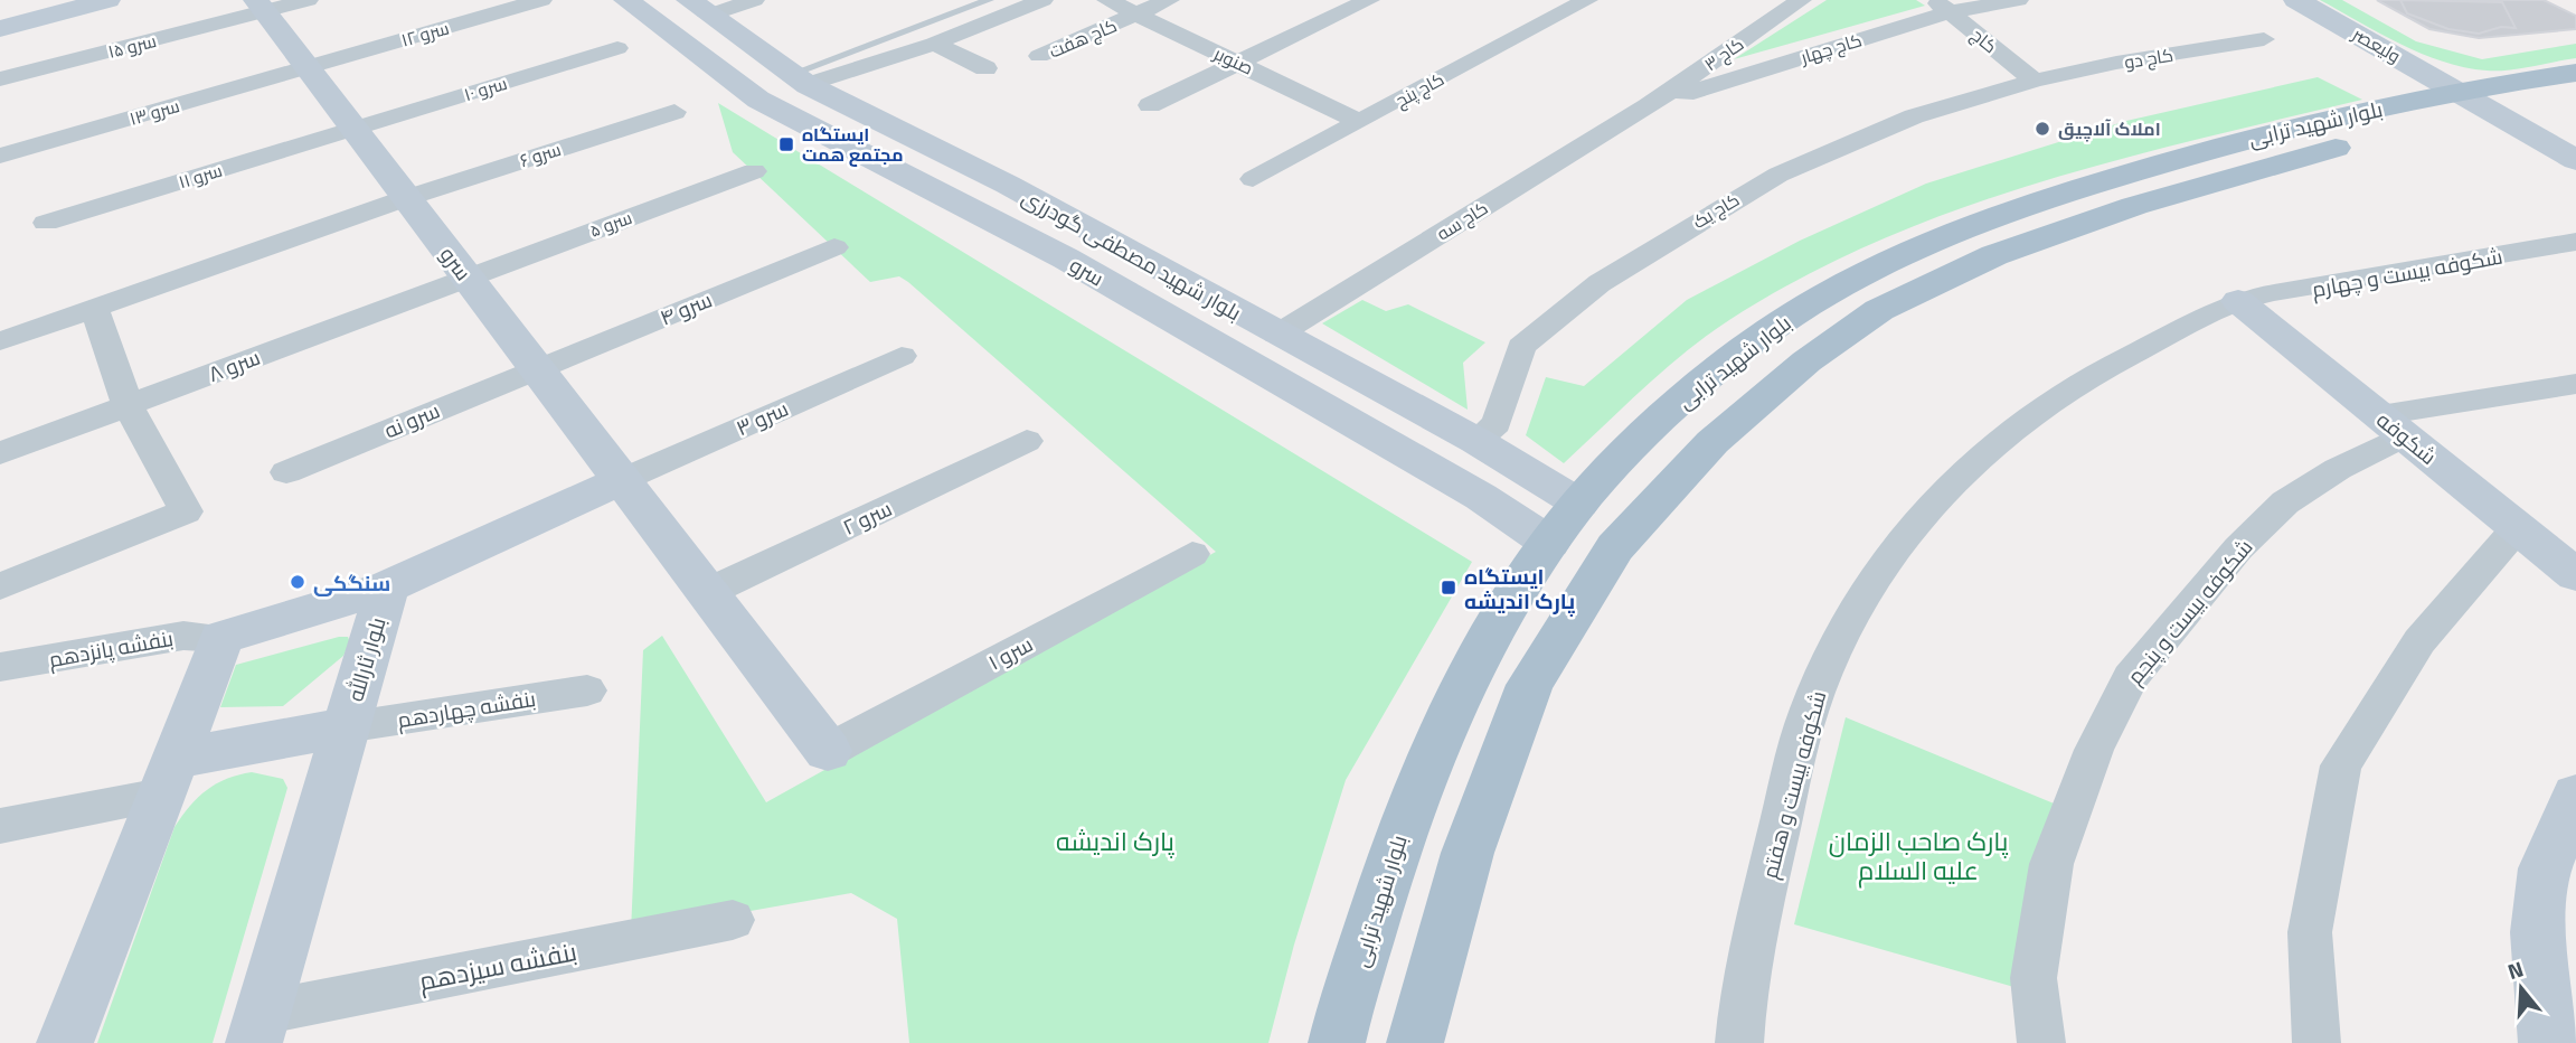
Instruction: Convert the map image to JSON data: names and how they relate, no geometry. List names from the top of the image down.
{
  "streets": {
    "main road": ["بلوار شهید ترابی"],
    "street": [
      "سرو ۱۲",
      "کاج هفت",
      "کاج",
      "ولیعصر",
      "سرو ۱۵",
      "کاج چهار",
      "کاج ۳",
      "کاج دو",
      "صنوبر",
      "سرو ۱۰",
      "کاج پنج",
      "سرو ۱۳",
      "سرو ۶",
      "سرو ۱۱",
      "کاج یک",
      "کاج سه",
      "سرو ۵",
      "بلوار شهید مصطفی گودرزی",
      "سرو",
      "شکوفه بیست و چهارم",
      "سرو ۴",
      "سرو ۸",
      "سرو ۳",
      "سرو نه",
      "شکوفه",
      "سرو ۲",
      "شکوفه بیست و پنجم",
      "بنفشه پانزدهم",
      "سرو ۱",
      "بلوار ثارالله",
      "بنفشه چهاردهم",
      "شکوفه بیست و هفتم",
      "بنفشه سیزدهم"
    ]
  },
  "crossings": [
    ["سرو ۱۲", "سرو ۱۳"],
    ["سرو ۱۲", "سرو"],
    ["کاج هفت", "صنوبر"],
    ["کاج", "کاج چهار"],
    ["کاج", "کاج دو"],
    ["کاج", "کاج یک"],
    ["ولیعصر", "بلوار شهید ترابی"],
    ["سرو ۱۵", "سرو"],
    ["کاج چهار", "کاج ۳"],
    ["کاج چهار", "کاج سه"],
    ["کاج ۳", "کاج سه"],
    ["کاج دو", "کاج یک"],
    ["صنوبر", "کاج پنج"],
    ["سرو ۱۰", "سرو ۱۱"],
    ["سرو ۱۰", "سرو"],
    ["سرو ۱۳", "سرو"],
    ["بلوار شهید ترابی", "بلوار شهید مصطفی گودرزی"],
    ["بلوار شهید ترابی", "سرو"],
    ["سرو ۶", "سرو"],
    ["سرو ۱۱", "سرو"],
    ["کاج یک", "بلوار شهید مصطفی گودرزی"],
    ["کاج سه", "بلوار شهید مصطفی گودرزی"],
    ["سرو ۵", "سرو"],
    ["سرو ۵", "سرو ۸"],
    ["سرو", "سرو ۴"],
    ["سرو", "سرو ۸"],
    ["سرو", "سرو ۳"],
    ["سرو", "سرو نه"],
    ["سرو", "سرو ۲"],
    ["سرو", "سرو ۱"],
    ["شکوفه بیست و چهارم", "شکوفه"],
    ["شکوفه بیست و چهارم", "شکوفه بیست و هفتم"],
    ["سرو ۴", "سرو نه"],
    ["شکوفه", "شکوفه بیست و پنجم"],
    ["شکوفه", "شکوفه بیست و هفتم"],
    ["بنفشه پانزدهم", "بلوار ثارالله"],
    ["بلوار ثارالله", "بنفشه چهاردهم"],
    ["بلوار ثارالله", "بنفشه سیزدهم"]
  ],
  "parks": ["پارک اندیشه", "پارک صاحب الزمان علیه السلام"],
  "places": {
    "other": ["املاک آلاچیق", "سنگکی"],
    "transit": ["ایستگاه مجتمع همت", "ایستگاه پارک اندیشه"]
  },
  "north": "top"
}
